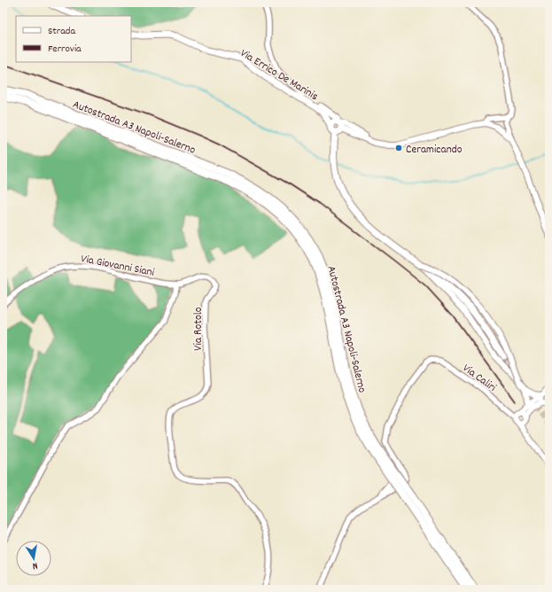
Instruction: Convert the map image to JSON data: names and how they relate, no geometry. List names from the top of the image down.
{
  "streets": {
    "highway": ["Autostrada A3 Napoli-Salerno"],
    "main road": ["Via Errico De Marinis", "Via Caliri"],
    "street": ["Via Giovanni Siani", "Via Rotolo"]
  },
  "crossings": [
    ["Via Giovanni Siani", "Via Rotolo"]
  ],
  "places": ["Ceramicando"],
  "legend": ["Strada", "Ferrovia"],
  "north": "bottom"
}
